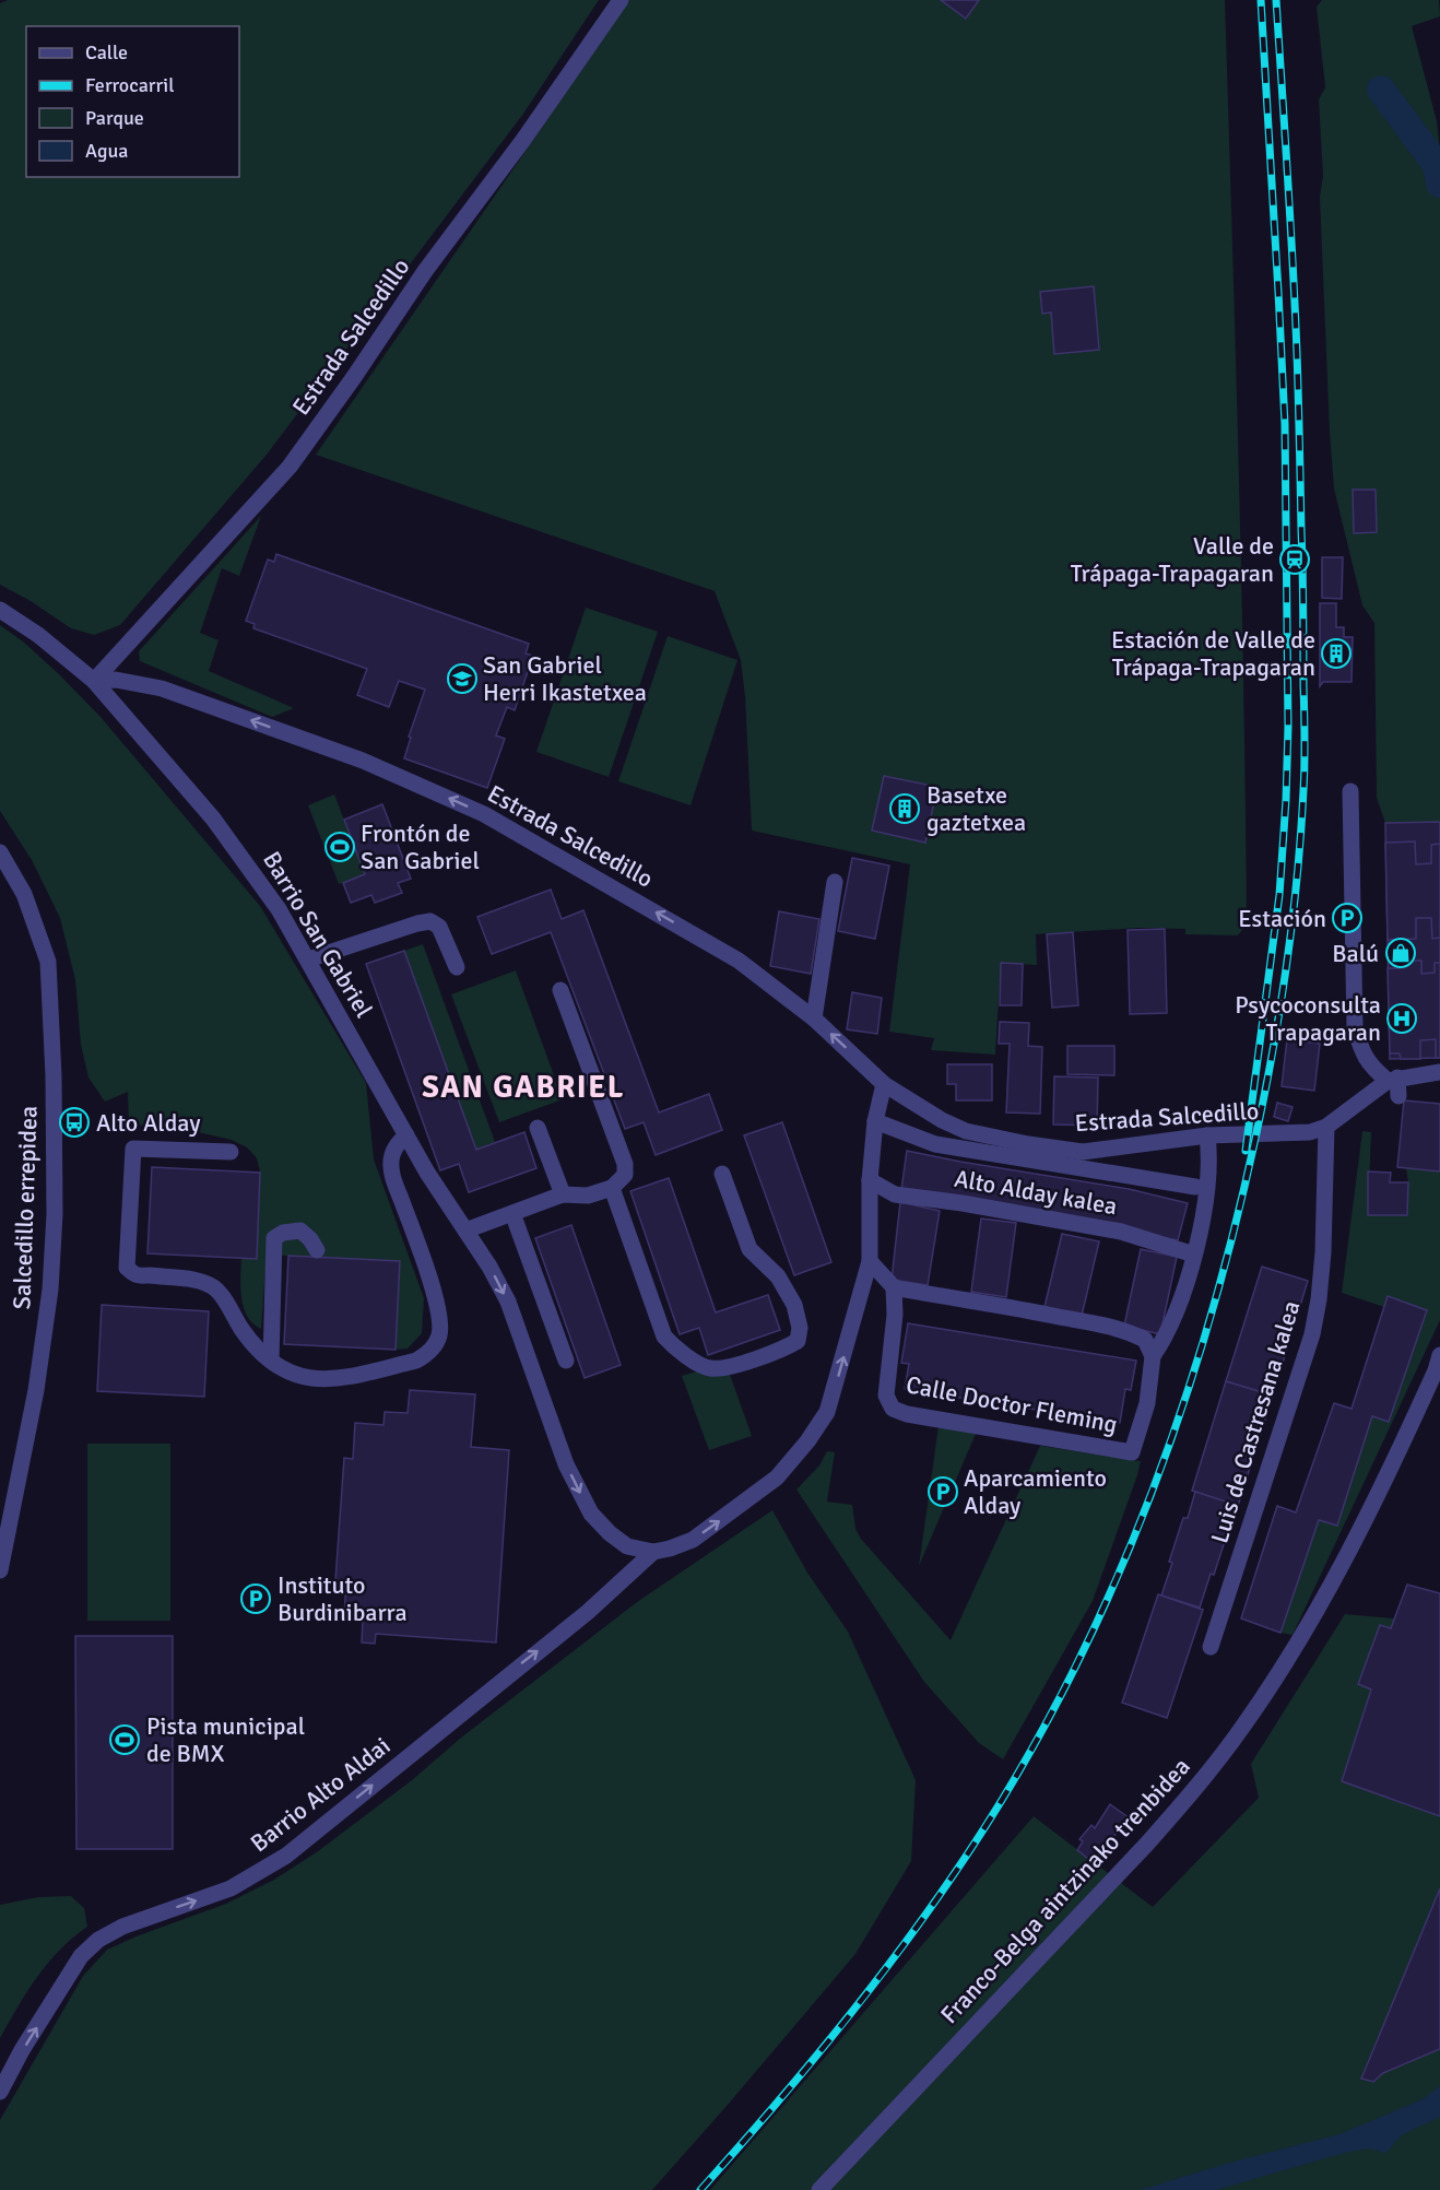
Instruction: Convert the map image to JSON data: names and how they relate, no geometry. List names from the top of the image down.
{
  "streets": {
    "street": [
      "Estrada Salcedillo",
      "Barrio San Gabriel",
      "Alto Alday kalea",
      "Salcedillo errepidea",
      "Calle Doctor Fleming",
      "Luis de Castresana kalea",
      "Barrio Alto Aldai",
      "Franco-Belga aintzinako trenbidea"
    ]
  },
  "crossings": [
    ["Estrada Salcedillo", "Barrio San Gabriel"],
    ["Estrada Salcedillo", "Luis de Castresana kalea"],
    ["Barrio San Gabriel", "Barrio Alto Aldai"]
  ],
  "one_way": ["Barrio Alto Aldai"],
  "districts": ["SAN GABRIEL"],
  "places": {
    "station": ["Valle de Trápaga-Trapagaran"],
    "building": ["Estación de Valle de Trápaga-Trapagaran", "Basetxe gaztetxea"],
    "school or university": ["San Gabriel Herri Ikastetxea"],
    "sports": ["Frontón de San Gabriel", "Pista municipal de BMX"],
    "parking": ["Estación", "Aparcamiento Alday", "Instituto Burdinibarra"],
    "shop": ["Balú"],
    "hospital": ["Psycoconsulta Trapagaran"],
    "bus stop": ["Alto Alday"]
  },
  "legend": [
    "Calle",
    "Ferrocarril",
    "Parque",
    "Agua"
  ]
}
